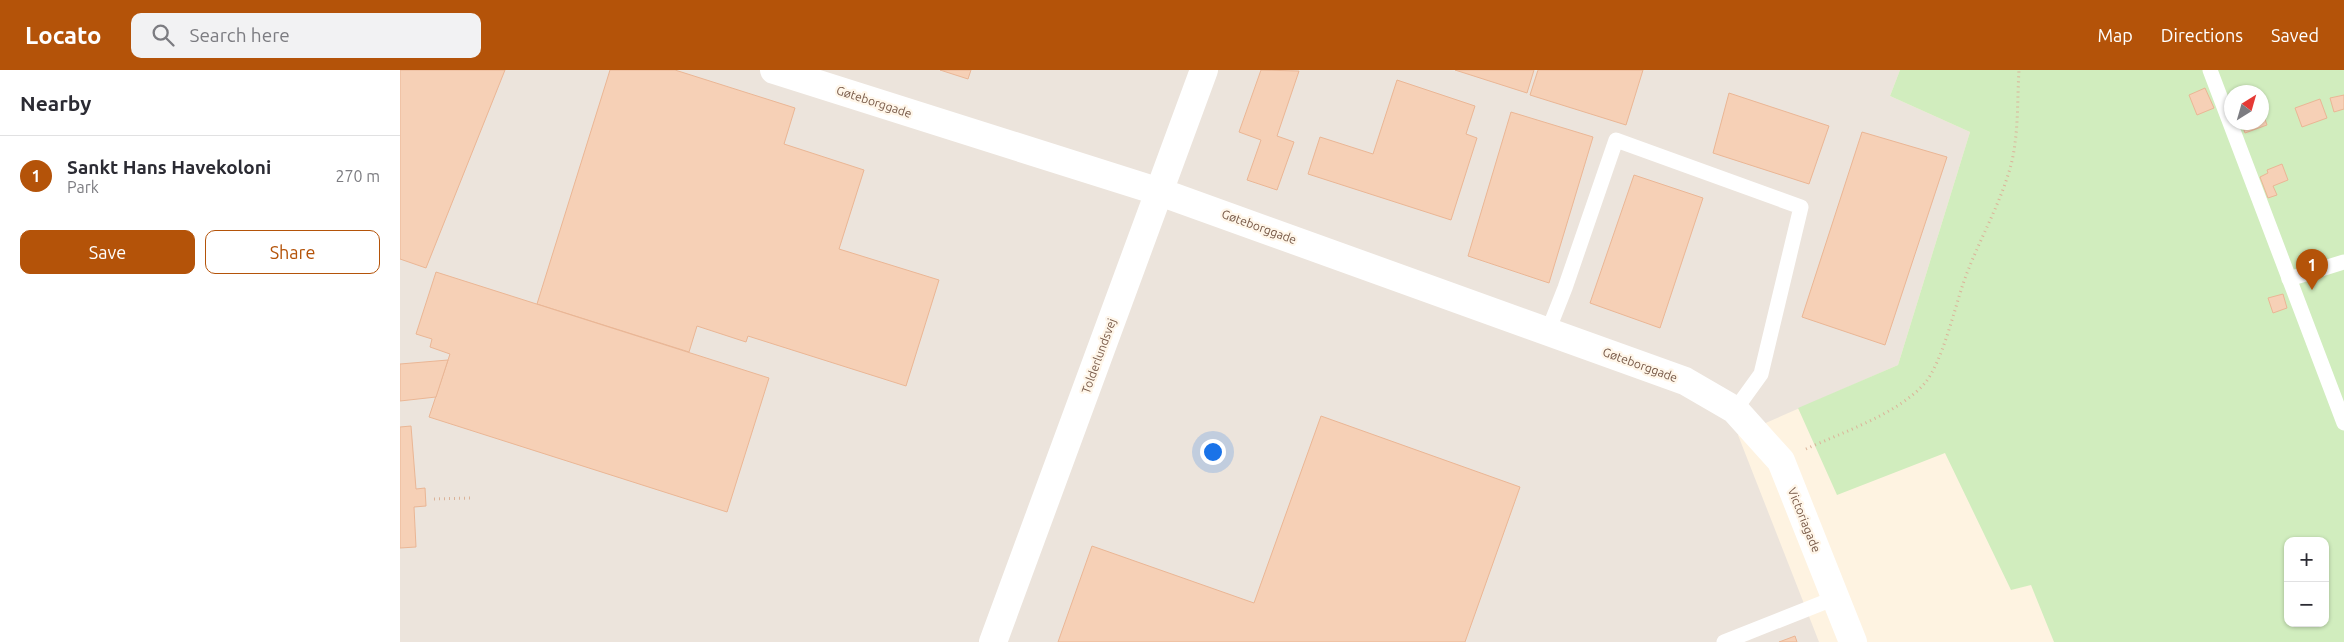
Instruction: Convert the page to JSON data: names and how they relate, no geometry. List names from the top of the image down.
{
  "streets": {
    "street": ["Gøteborggade", "Tolderlundsvej", "Victoriagade"]
  },
  "crossings": [
    ["Gøteborggade", "Tolderlundsvej"],
    ["Gøteborggade", "Victoriagade"]
  ],
  "north": "top right",
  "page": {
    "header": "Locato",
    "search": "Search here",
    "nav": ["Map", "Directions", "Saved"],
    "heading": "Nearby",
    "list": [
      {
        "mark": "1",
        "name": "Sankt Hans Havekoloni",
        "note": "Park",
        "value": "270 m"
      }
    ],
    "buttons": ["Save", "Share"],
    "pins": "1",
    "map_buttons": ["+", "−"]
  }
}
